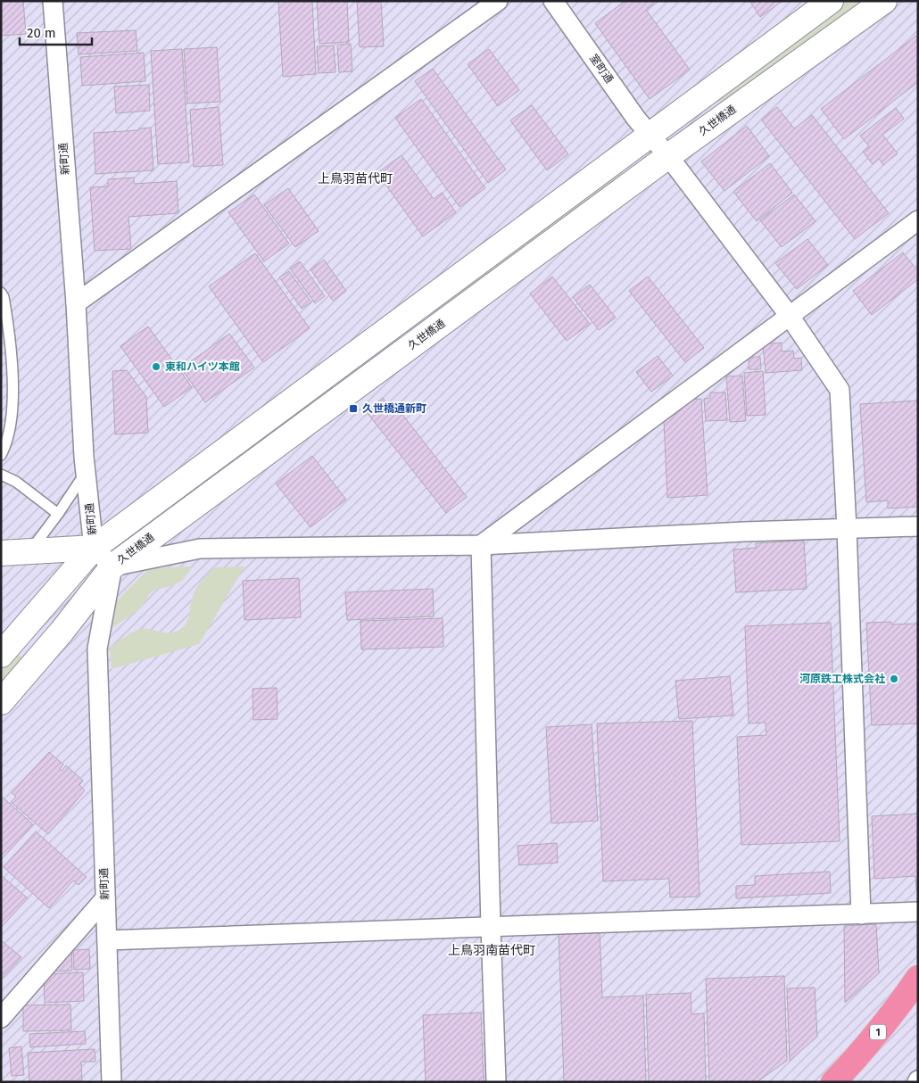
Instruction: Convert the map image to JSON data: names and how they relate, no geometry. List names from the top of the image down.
{
  "streets": {
    "highway": ["1"],
    "street": ["室町通", "久世橋通", "新町通"]
  },
  "crossings": [
    ["室町通", "久世橋通"],
    ["久世橋通", "新町通"]
  ],
  "districts": ["上鳥羽苗代町", "上鳥羽南苗代町"],
  "places": {
    "other": ["東和ハイツ本館", "河原鉄工株式会社"],
    "transit": ["久世橋通新町"]
  },
  "scale_bar": "20 m"
}
